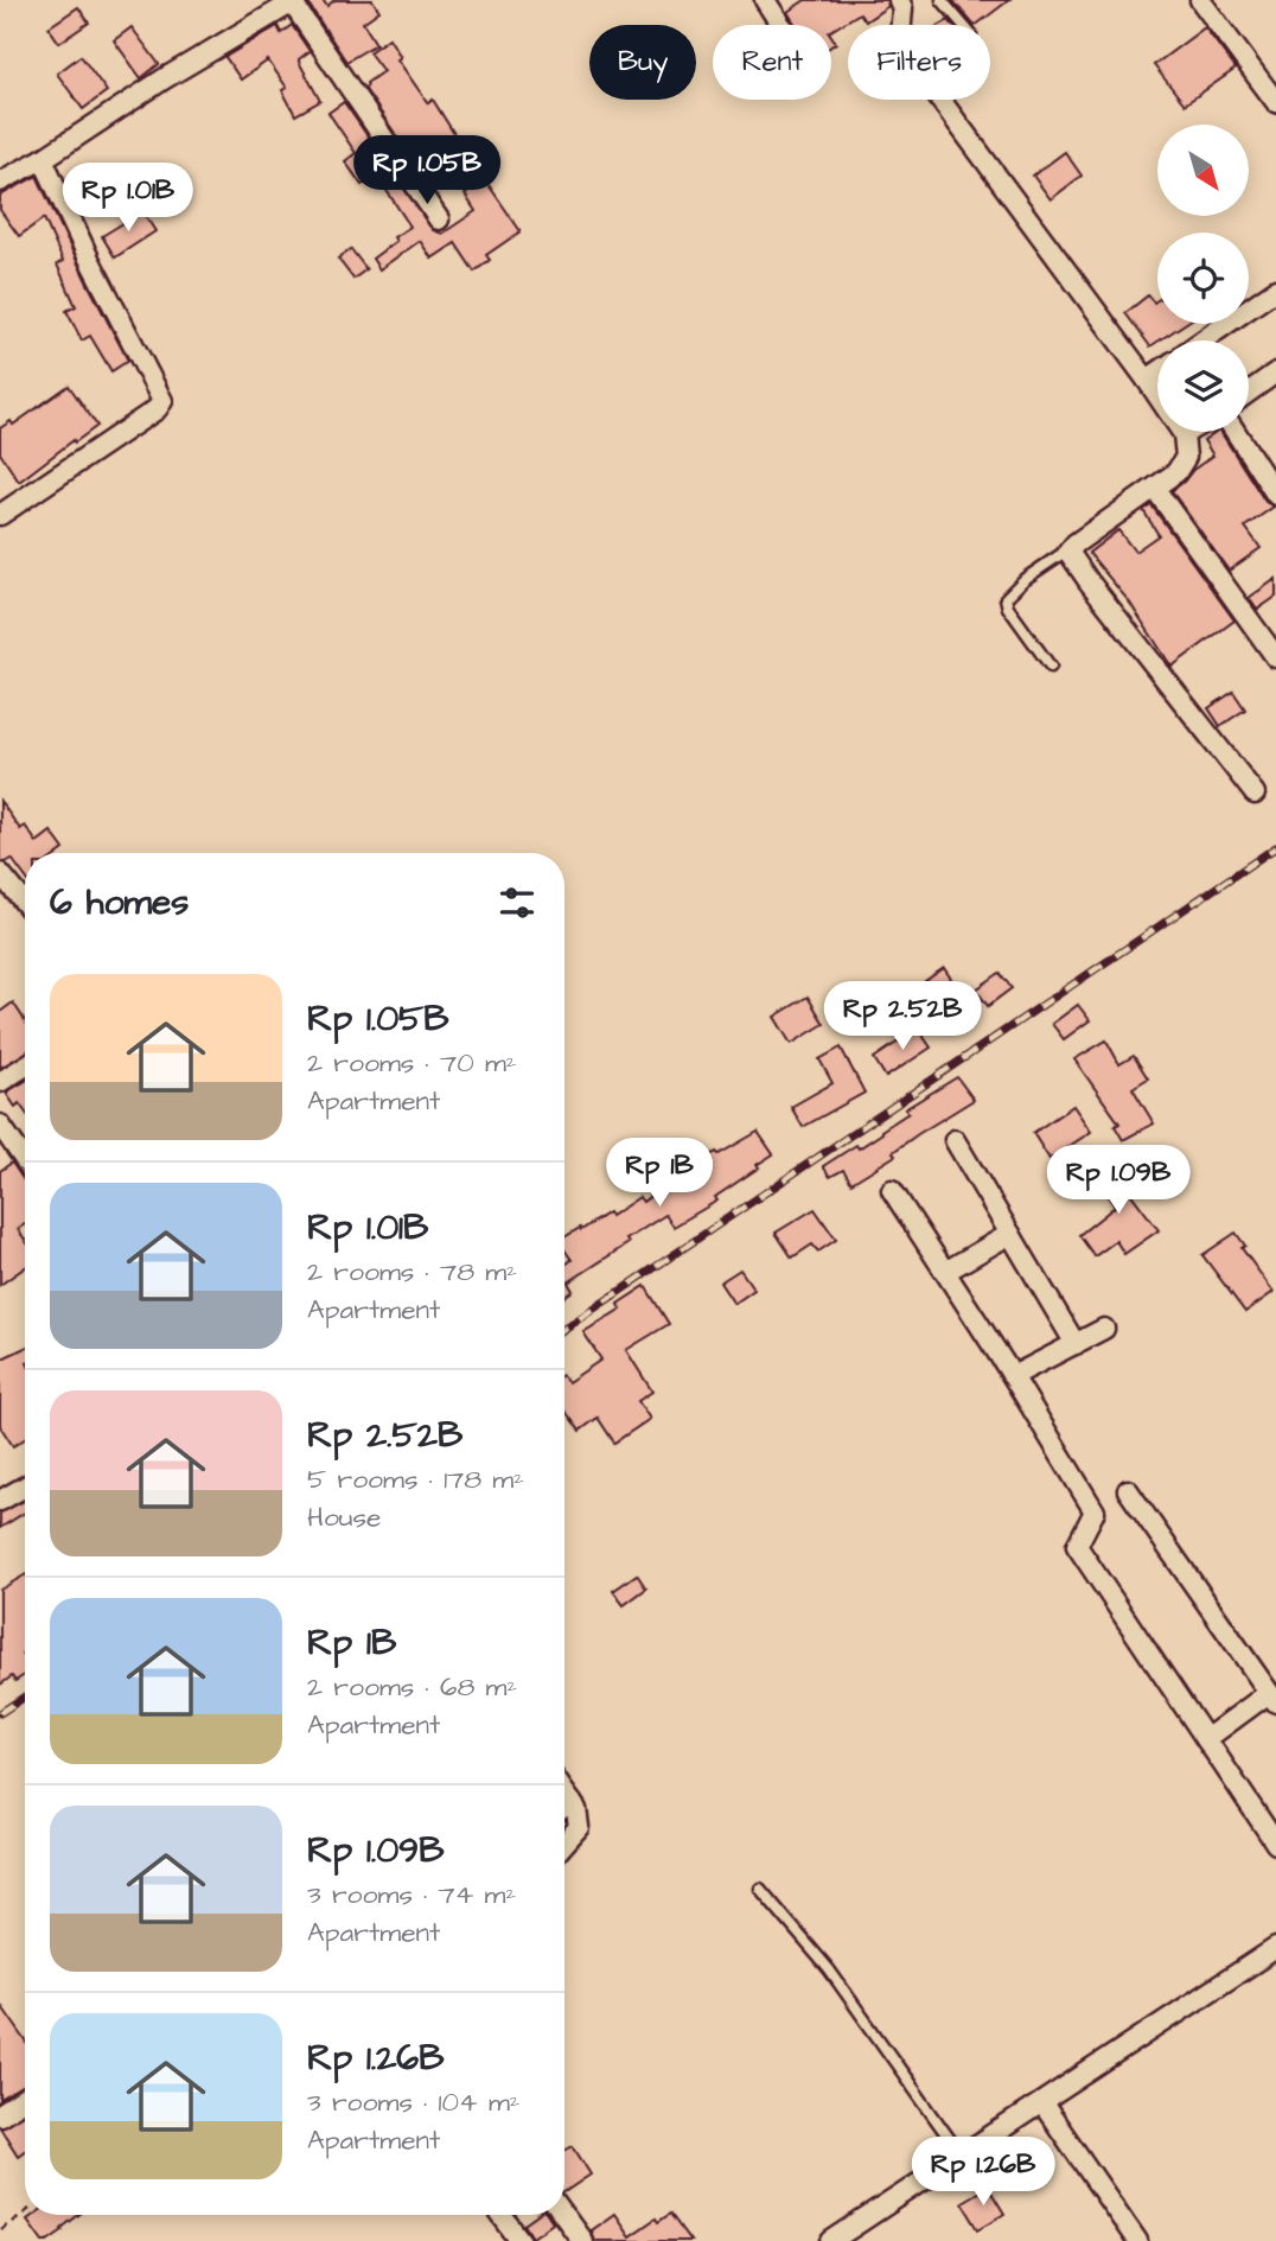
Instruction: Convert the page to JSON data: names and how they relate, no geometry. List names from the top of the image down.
{
  "north": "bottom right",
  "page": {
    "chip": ["Buy", "Rent", "Filters"],
    "price": [
      "Rp 1.05B",
      "Rp 1.01B",
      "Rp 2.52B",
      "Rp 1B",
      "Rp 1.09B",
      "Rp 1.26B"
    ],
    "heading": "6 homes",
    "list": [
      {
        "name": "Rp 1.05B",
        "note": "2 rooms · 70 m² · Apartment"
      },
      {
        "name": "Rp 1.01B",
        "note": "2 rooms · 78 m² · Apartment"
      },
      {
        "name": "Rp 2.52B",
        "note": "5 rooms · 178 m² · House"
      },
      {
        "name": "Rp 1B",
        "note": "2 rooms · 68 m² · Apartment"
      },
      {
        "name": "Rp 1.09B",
        "note": "3 rooms · 74 m² · Apartment"
      },
      {
        "name": "Rp 1.26B",
        "note": "3 rooms · 104 m² · Apartment"
      }
    ]
  }
}
